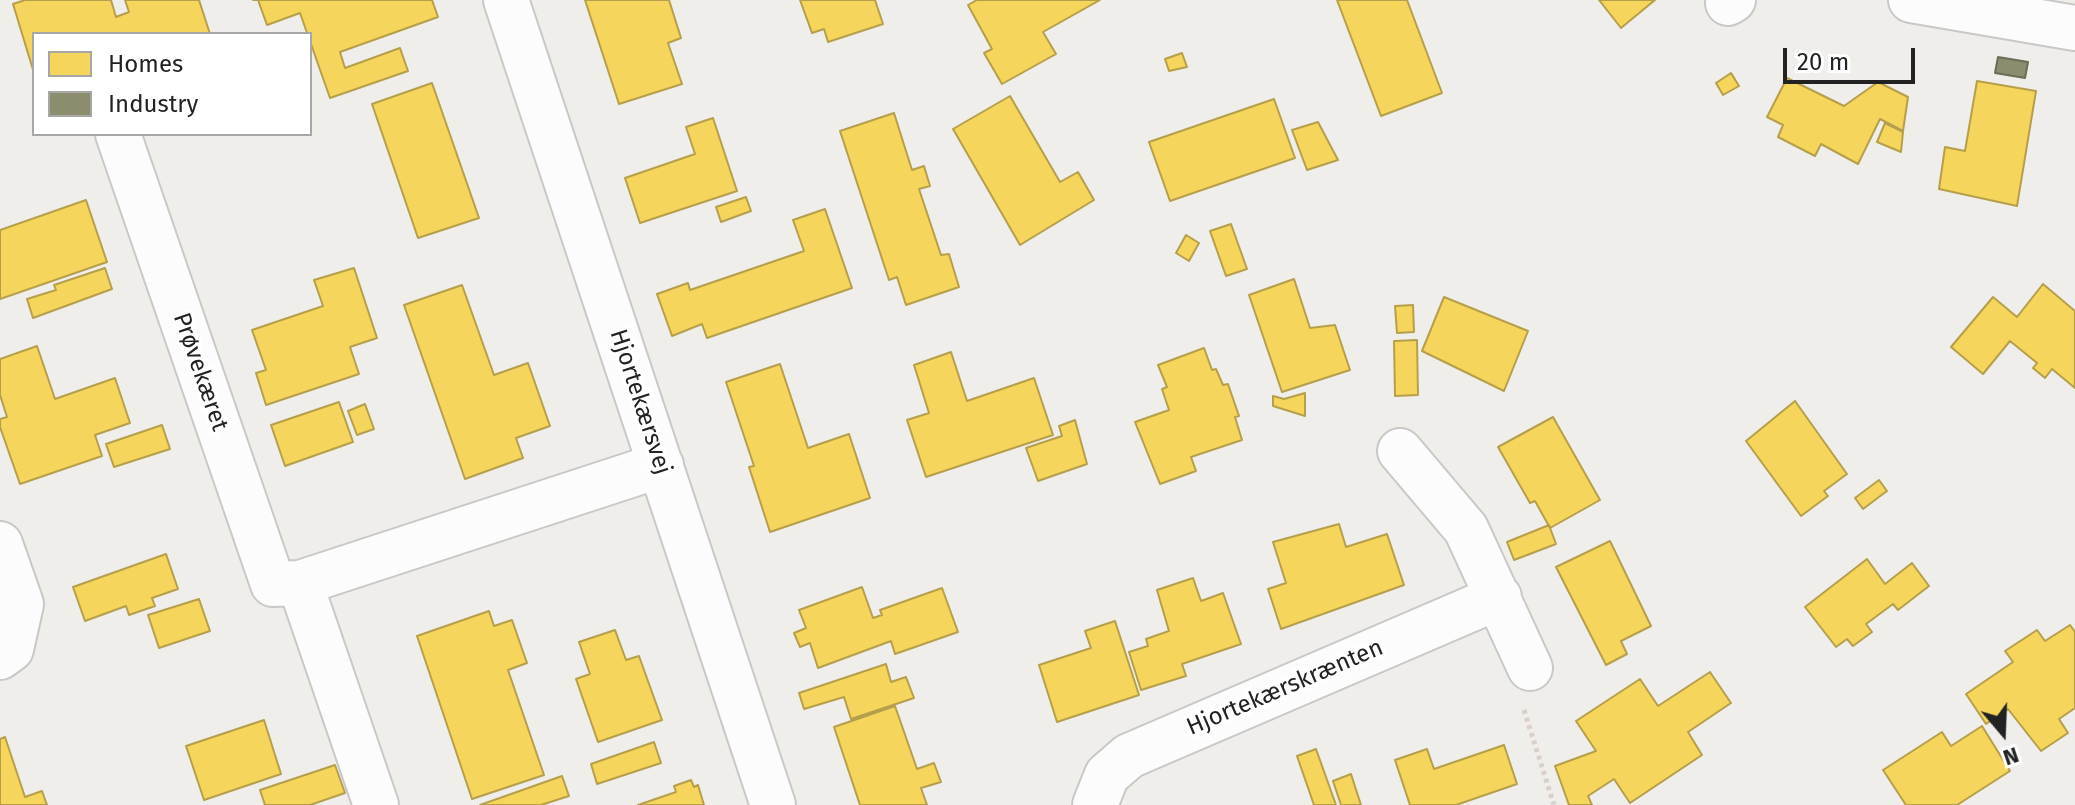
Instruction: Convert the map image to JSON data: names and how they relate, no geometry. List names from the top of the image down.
{
  "streets": {
    "street": ["Prøvekæret", "Hjortekærsvej", "Hjortekærskrænten"]
  },
  "legend": ["Homes", "Industry"],
  "scale_bar": "20 m",
  "north": "bottom"
}
